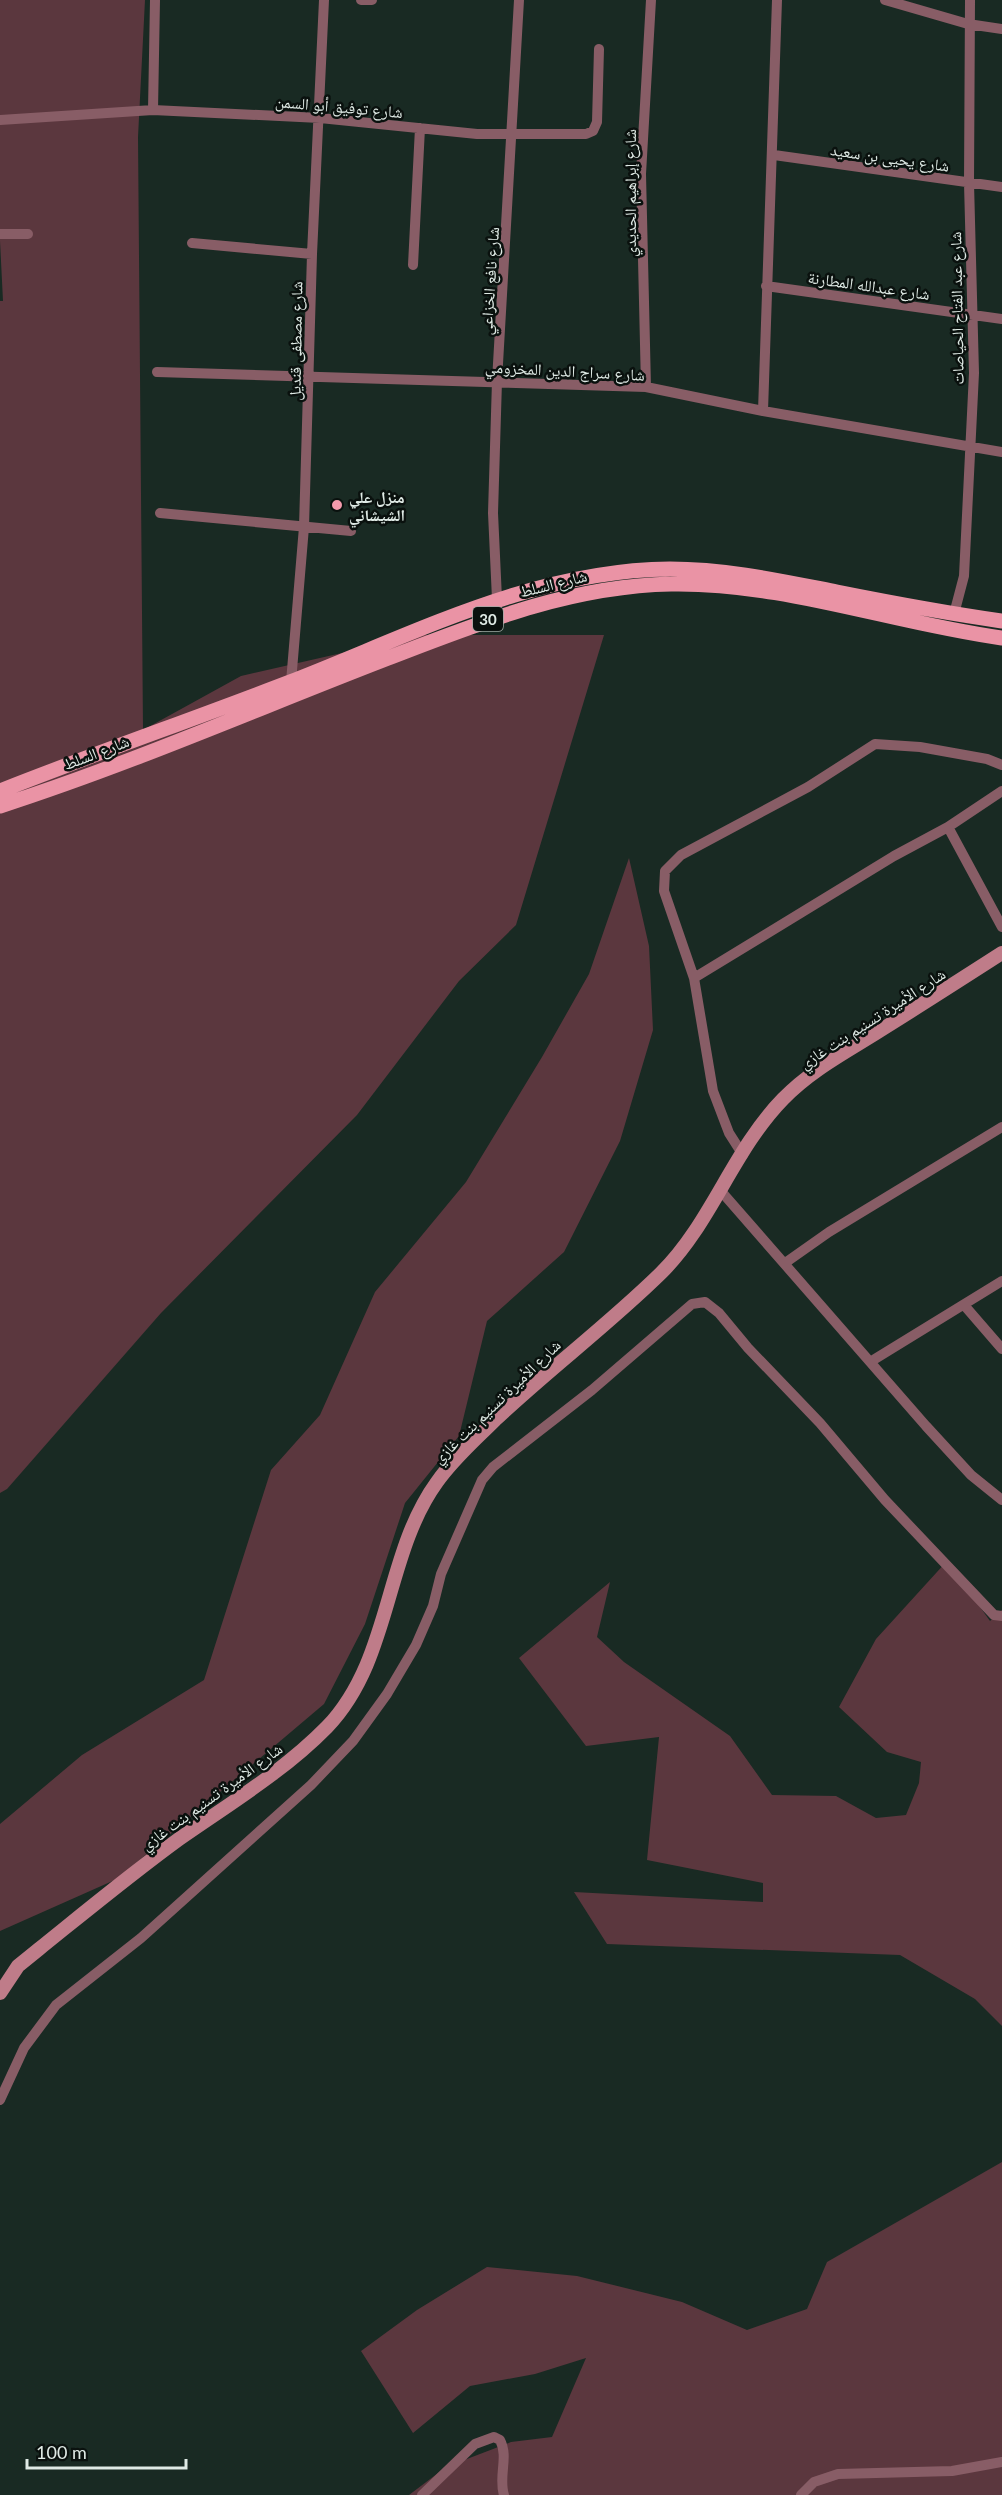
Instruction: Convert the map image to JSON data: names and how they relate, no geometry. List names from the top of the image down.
{
  "streets": {
    "main road": ["شارع السلط", "30", "شارع الأميرة تسنيم بنت غازي"],
    "street": [
      "شارع توفيق أبو السمن",
      "شارع يحيى بن سعيد",
      "شارع إبراهيم الحديدي",
      "شارع نافع الخزاعي",
      "شارع عبدالله المطارنة",
      "شارع عبد الفتاح الحياصات",
      "شارع مصطفى قنديل",
      "شارع سراج الدين المخزومي"
    ]
  },
  "crossings": [
    ["شارع توفيق أبو السمن", "شارع نافع الخزاعي"],
    ["شارع توفيق أبو السمن", "شارع مصطفى قنديل"],
    ["شارع يحيى بن سعيد", "شارع عبد الفتاح الحياصات"],
    ["شارع إبراهيم الحديدي", "شارع سراج الدين المخزومي"],
    ["شارع نافع الخزاعي", "شارع سراج الدين المخزومي"],
    ["شارع نافع الخزاعي", "شارع السلط"],
    ["شارع عبدالله المطارنة", "شارع عبد الفتاح الحياصات"],
    ["شارع عبد الفتاح الحياصات", "شارع سراج الدين المخزومي"],
    ["شارع عبد الفتاح الحياصات", "شارع السلط"],
    ["شارع مصطفى قنديل", "شارع سراج الدين المخزومي"],
    ["شارع مصطفى قنديل", "شارع السلط"]
  ],
  "places": ["منزل علي الشيشاني"],
  "scale_bar": "100 m"
}
